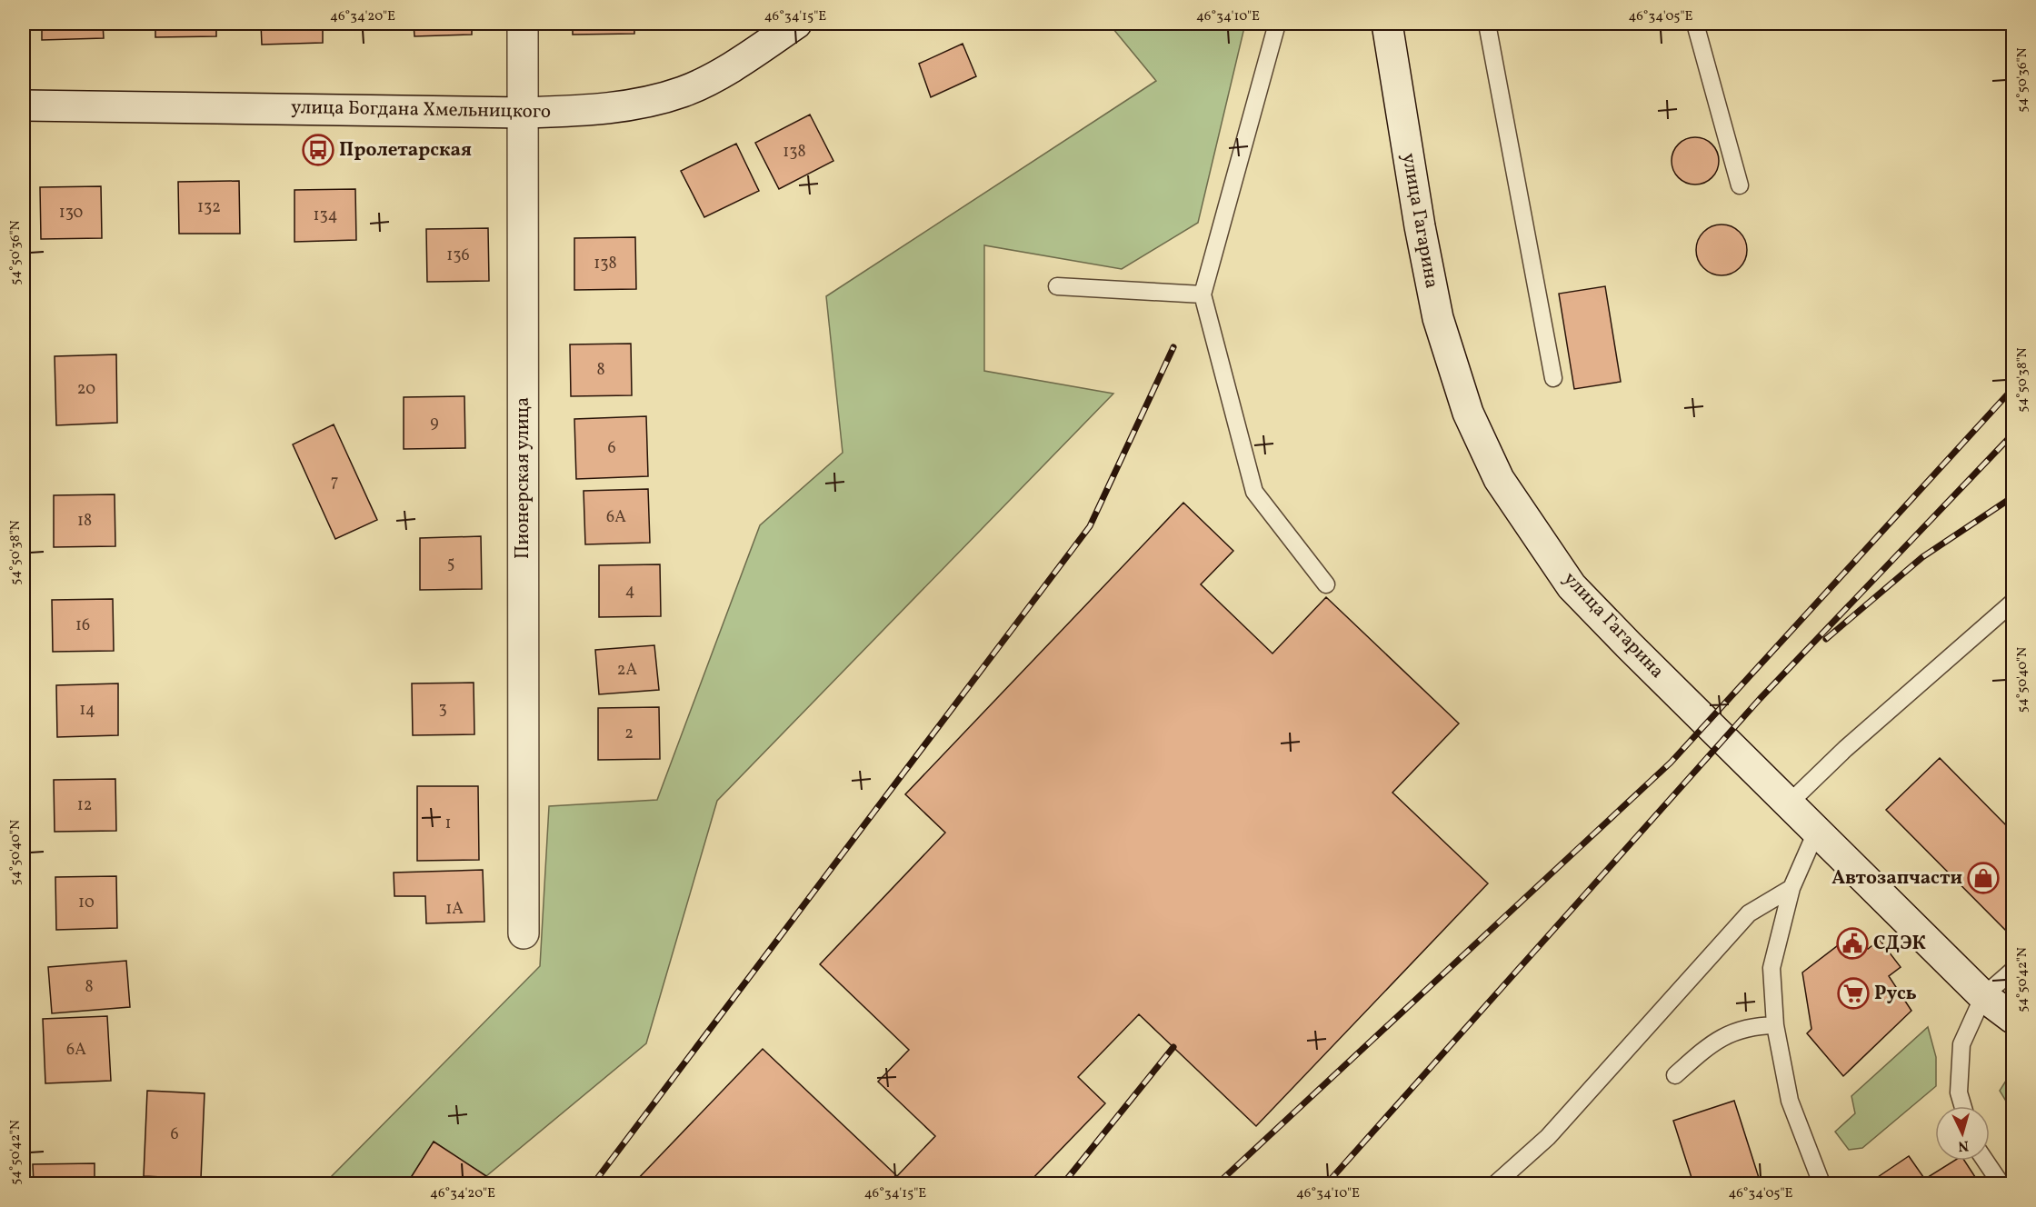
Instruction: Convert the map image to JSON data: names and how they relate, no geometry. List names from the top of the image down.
{
  "streets": {
    "main road": ["улица Богдана Хмельницкого", "улица Гагарина", "Пионерская улица"]
  },
  "crossings": [
    ["улица Богдана Хмельницкого", "Пионерская улица"]
  ],
  "places": {
    "bus stop": ["Пролетарская"],
    "shop": ["Автозапчасти"],
    "public building": ["СДЭК"],
    "supermarket": ["Русь"]
  },
  "house_numbers": [
    "138",
    "132",
    "130",
    "134",
    "136",
    "138",
    "8",
    "20",
    "9",
    "6",
    "7",
    "6А",
    "18",
    "5",
    "4",
    "16",
    "2А",
    "3",
    "14",
    "2",
    "12",
    "1",
    "10",
    "1А",
    "8",
    "6А",
    "6"
  ],
  "north": "bottom",
  "coordinates": [
    "46°34'20\"E",
    "46°34'15\"E",
    "46°34'10\"E",
    "46°34'05\"E",
    "54°50'36\"N",
    "54°50'38\"N",
    "54°50'40\"N",
    "54°50'42\"N"
  ]
}
